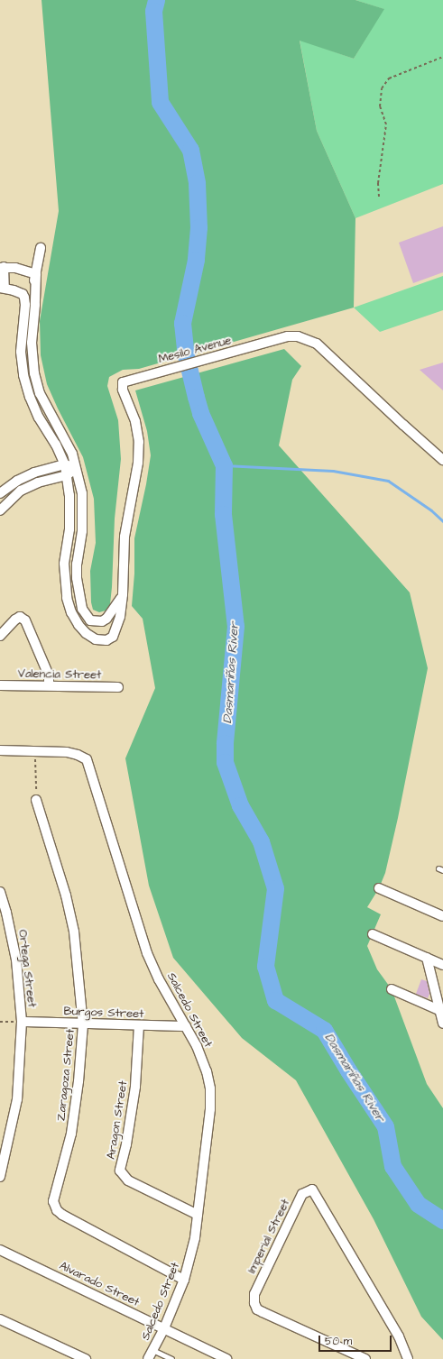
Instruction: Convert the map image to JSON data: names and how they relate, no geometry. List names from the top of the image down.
{
  "streets": {
    "street": [
      "Mesilo Avenue",
      "Valencia Street",
      "Ortega Street",
      "Salcedo Street",
      "Burgos Street",
      "Zaragoza Street",
      "Aragon Street",
      "Imperial Street",
      "Alvarado Street"
    ]
  },
  "crossings": [
    ["Ortega Street", "Burgos Street"],
    ["Salcedo Street", "Burgos Street"],
    ["Salcedo Street", "Zaragoza Street"],
    ["Salcedo Street", "Aragon Street"],
    ["Salcedo Street", "Alvarado Street"],
    ["Burgos Street", "Zaragoza Street"],
    ["Burgos Street", "Aragon Street"]
  ],
  "water": ["Dasmariñas River"],
  "scale_bar": "50 m"
}
